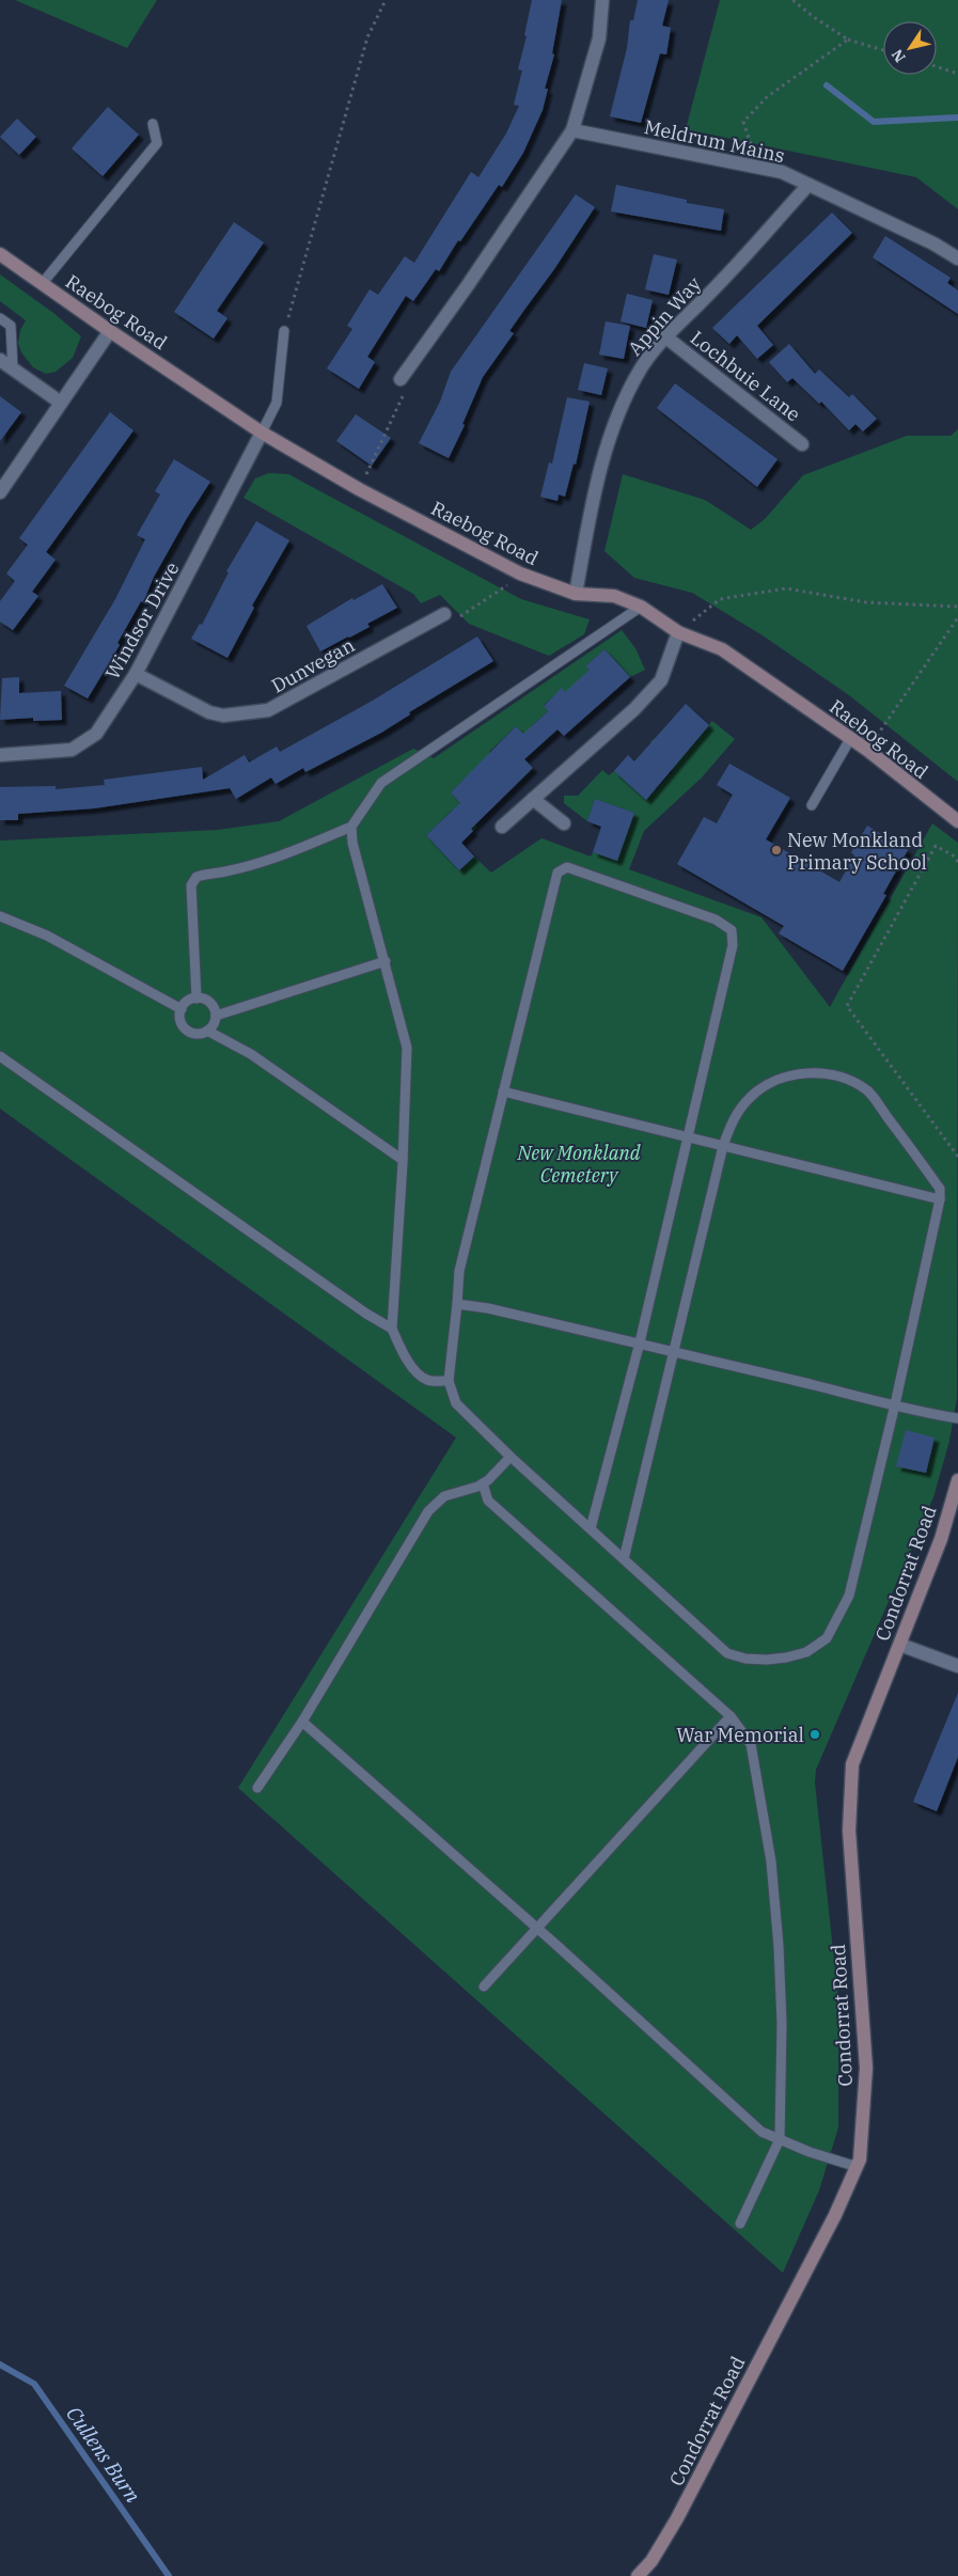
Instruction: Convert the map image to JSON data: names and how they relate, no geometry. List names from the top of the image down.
{
  "streets": {
    "main road": ["Raebog Road", "Condorrat Road"],
    "street": [
      "Meldrum Mains",
      "Appin Way",
      "Lochbuie Lane",
      "Windsor Drive",
      "Dunvegan"
    ]
  },
  "crossings": [
    ["Meldrum Mains", "Appin Way"],
    ["Raebog Road", "Appin Way"],
    ["Raebog Road", "Windsor Drive"],
    ["Appin Way", "Lochbuie Lane"],
    ["Windsor Drive", "Dunvegan"]
  ],
  "water": ["Cullens Burn"],
  "parks": ["New Monkland Cemetery"],
  "places": ["New Monkland Primary School", "War Memorial"],
  "north": "bottom left"
}
